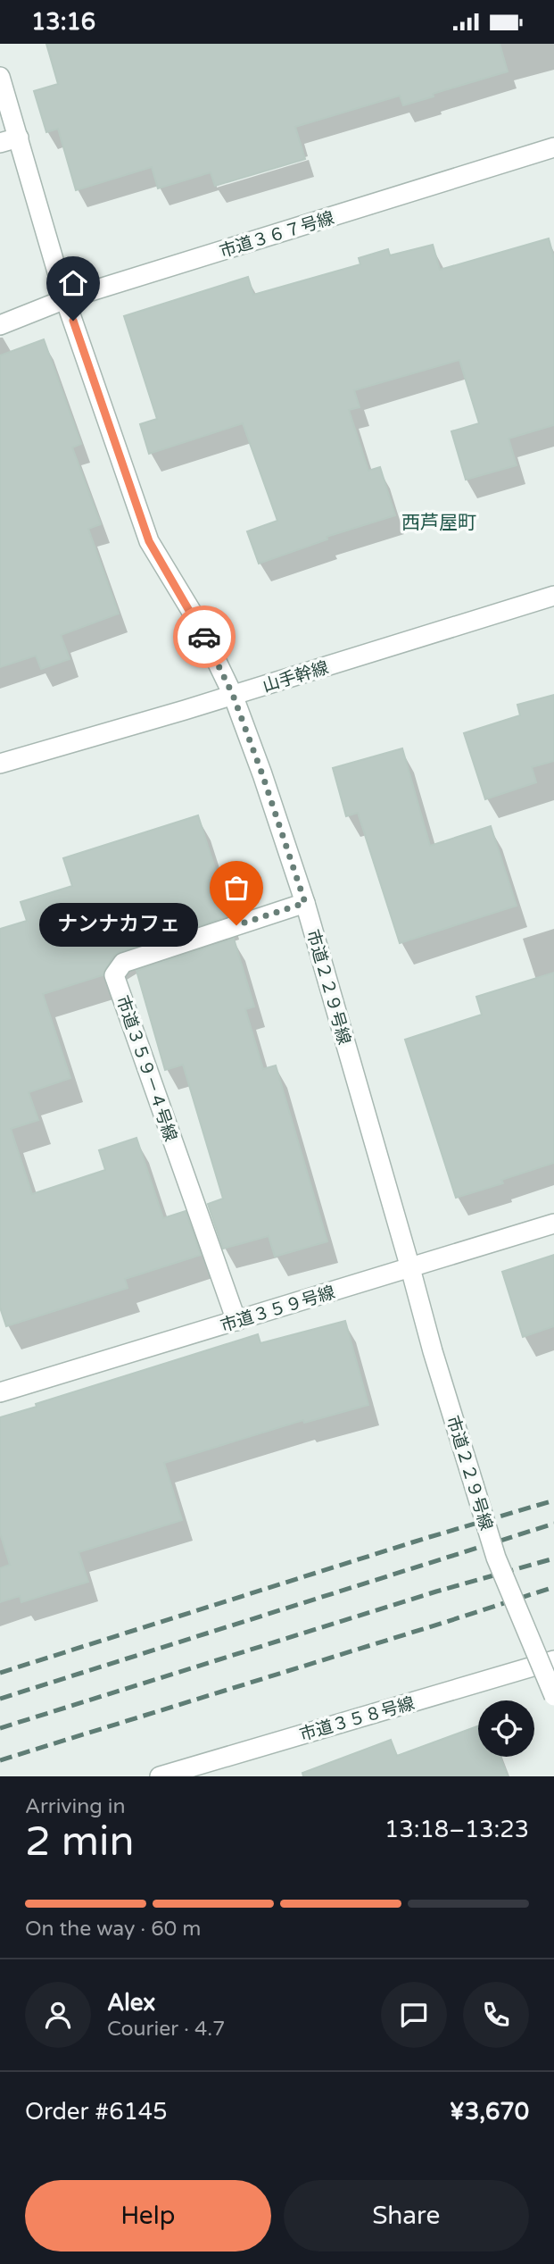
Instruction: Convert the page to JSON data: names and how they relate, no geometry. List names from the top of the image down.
{
  "streets": {
    "street": [
      "市道３６７号線",
      "山手幹線",
      "市道２２９号線",
      "市道３５９－４号線",
      "市道３５９号線",
      "市道３５８号線"
    ]
  },
  "crossings": [
    ["市道３６７号線", "市道２２９号線"],
    ["山手幹線", "市道２２９号線"],
    ["市道２２９号線", "市道３５９－４号線"],
    ["市道２２９号線", "市道３５９号線"],
    ["市道３５９－４号線", "市道３５９号線"]
  ],
  "districts": ["西芦屋町"],
  "places": ["ナンナカフェ"],
  "page": {
    "status": "13:16",
    "bubble": "ナンナカフェ",
    "heading": ["2 min", "Arriving in", "13:18–13:23"],
    "panel": [
      "Alex",
      "Courier · 4.7",
      "Order #6145",
      "¥3,670"
    ],
    "bar": "On the way · 60 m",
    "buttons": ["Help", "Share"]
  }
}
